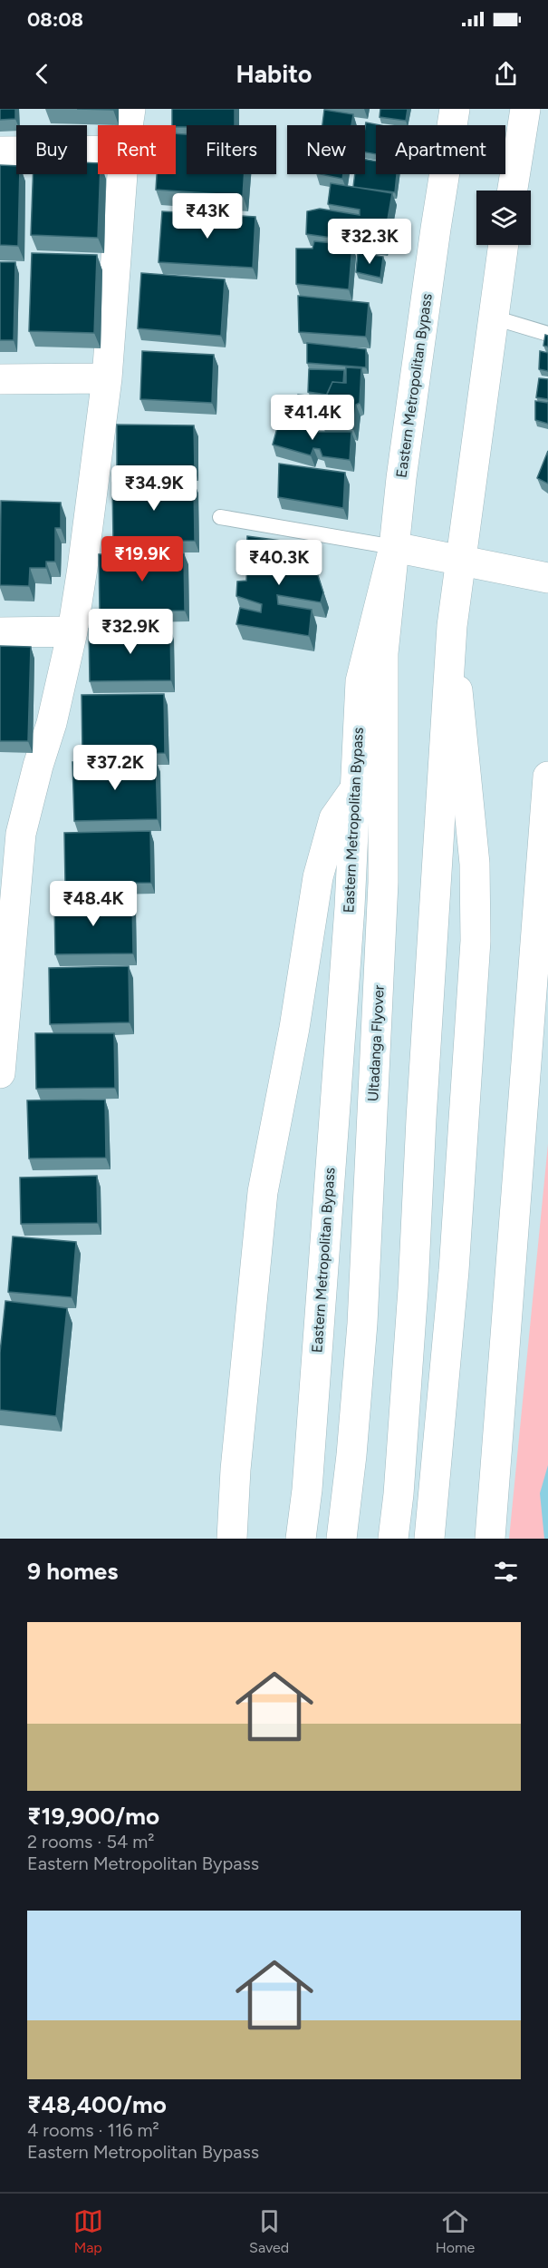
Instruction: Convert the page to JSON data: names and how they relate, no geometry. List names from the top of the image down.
{
  "streets": {
    "main road": ["Eastern Metropolitan Bypass", "Ultadanga Flyover"]
  },
  "crossings": [
    ["Eastern Metropolitan Bypass", "Ultadanga Flyover"]
  ],
  "page": {
    "status": "08:08",
    "header": "Habito",
    "chip": [
      "Buy",
      "Rent",
      "Filters",
      "New",
      "Apartment"
    ],
    "price": [
      "₹43K",
      "₹32.3K",
      "₹41.4K",
      "₹34.9K",
      "₹19.9K",
      "₹40.3K",
      "₹32.9K",
      "₹37.2K",
      "₹48.4K"
    ],
    "heading": "9 homes",
    "list": [
      {
        "name": "₹19,900/mo",
        "note": "2 rooms · 54 m² · Eastern Metropolitan Bypass"
      },
      {
        "name": "₹48,400/mo",
        "note": "4 rooms · 116 m² · Eastern Metropolitan Bypass"
      }
    ],
    "tabs": ["Map", "Saved", "Home"]
  }
}
